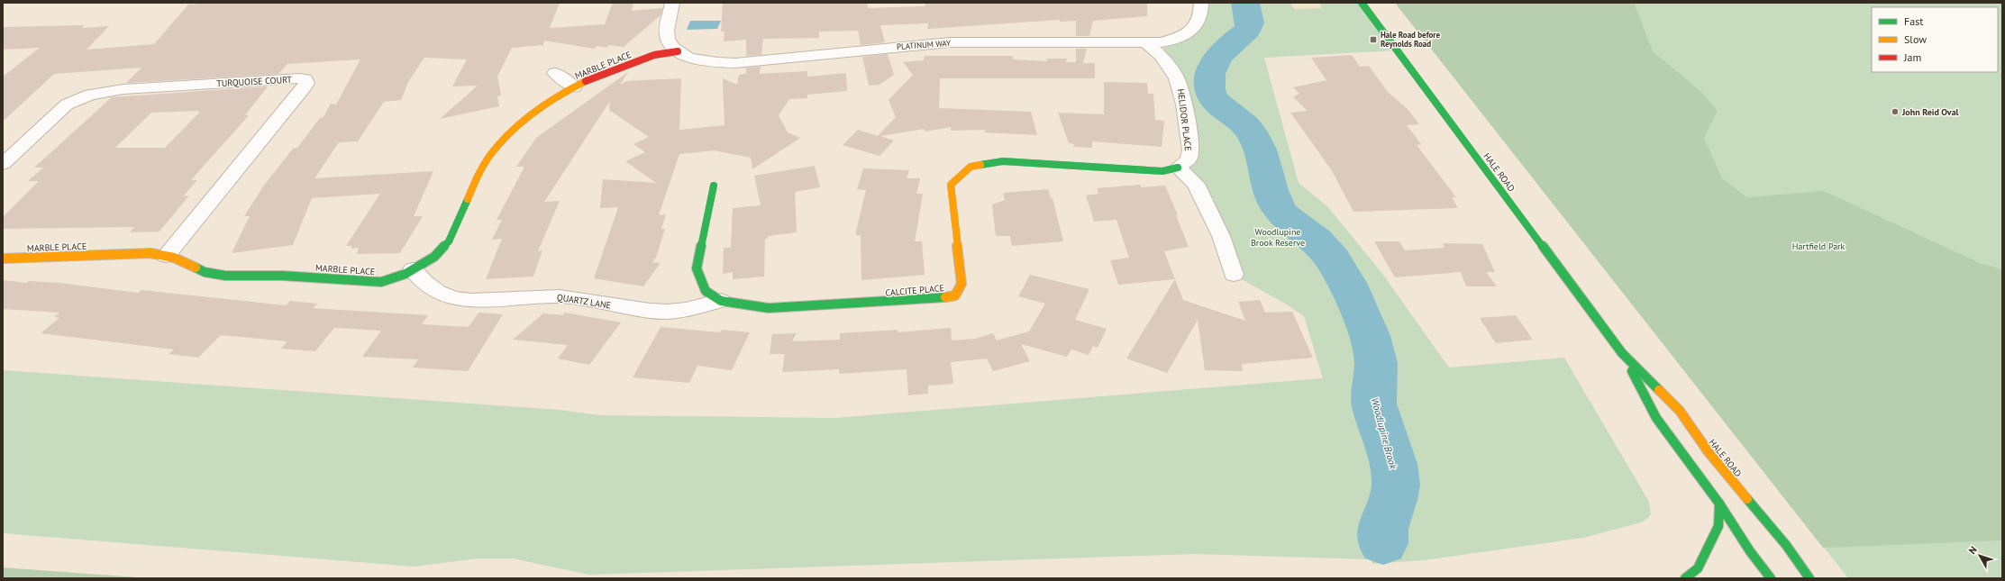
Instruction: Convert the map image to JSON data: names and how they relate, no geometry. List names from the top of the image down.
{
  "streets": {
    "main road": ["MARBLE PLACE", "HALE ROAD", "CALCITE PLACE"],
    "street": [
      "PLATINUM WAY",
      "TURQUOISE COURT",
      "HELIDOR PLACE",
      "QUARTZ LANE"
    ]
  },
  "crossings": [
    ["PLATINUM WAY", "MARBLE PLACE"],
    ["PLATINUM WAY", "HELIDOR PLACE"],
    ["MARBLE PLACE", "TURQUOISE COURT"],
    ["MARBLE PLACE", "QUARTZ LANE"],
    ["HELIDOR PLACE", "CALCITE PLACE"],
    ["CALCITE PLACE", "QUARTZ LANE"]
  ],
  "water": ["Woodlupine Brook"],
  "parks": ["Woodlupine Brook Reserve", "Hartfield Park"],
  "places": {
    "transit": ["Hale Road before Reynolds Road"],
    "other": ["John Reid Oval"]
  },
  "legend": ["Fast", "Slow", "Jam"],
  "north": "top left"
}
